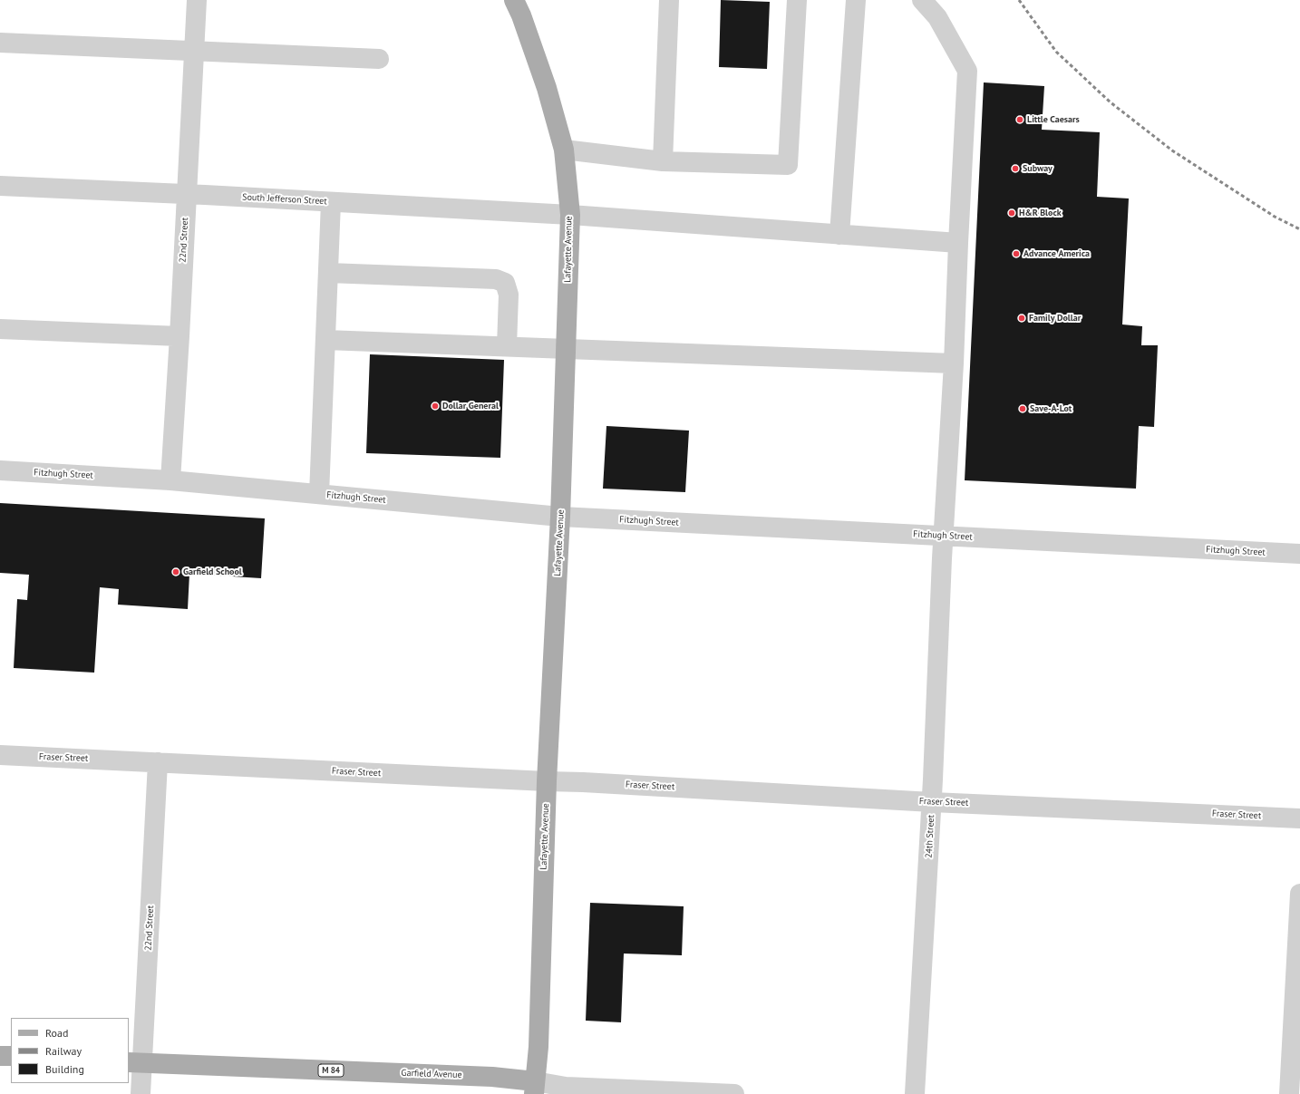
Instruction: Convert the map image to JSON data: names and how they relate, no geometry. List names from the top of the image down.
{
  "streets": {
    "main road": ["Lafayette Avenue", "M 84", "Garfield Avenue"],
    "street": [
      "South Jefferson Street",
      "22nd Street",
      "Fitzhugh Street",
      "Fraser Street",
      "24th Street"
    ]
  },
  "crossings": [
    ["South Jefferson Street", "22nd Street"],
    ["South Jefferson Street", "Lafayette Avenue"],
    ["South Jefferson Street", "24th Street"],
    ["22nd Street", "Fitzhugh Street"],
    ["22nd Street", "Fraser Street"],
    ["22nd Street", "Garfield Avenue"],
    ["Lafayette Avenue", "Fitzhugh Street"],
    ["Lafayette Avenue", "Fraser Street"],
    ["Lafayette Avenue", "Garfield Avenue"],
    ["Fitzhugh Street", "24th Street"],
    ["Fraser Street", "24th Street"]
  ],
  "places": [
    "Little Caesars",
    "Subway",
    "H&R Block",
    "Advance America",
    "Family Dollar",
    "Dollar General",
    "Save-A-Lot",
    "Garfield School"
  ],
  "legend": ["Road", "Railway", "Building"]
}
